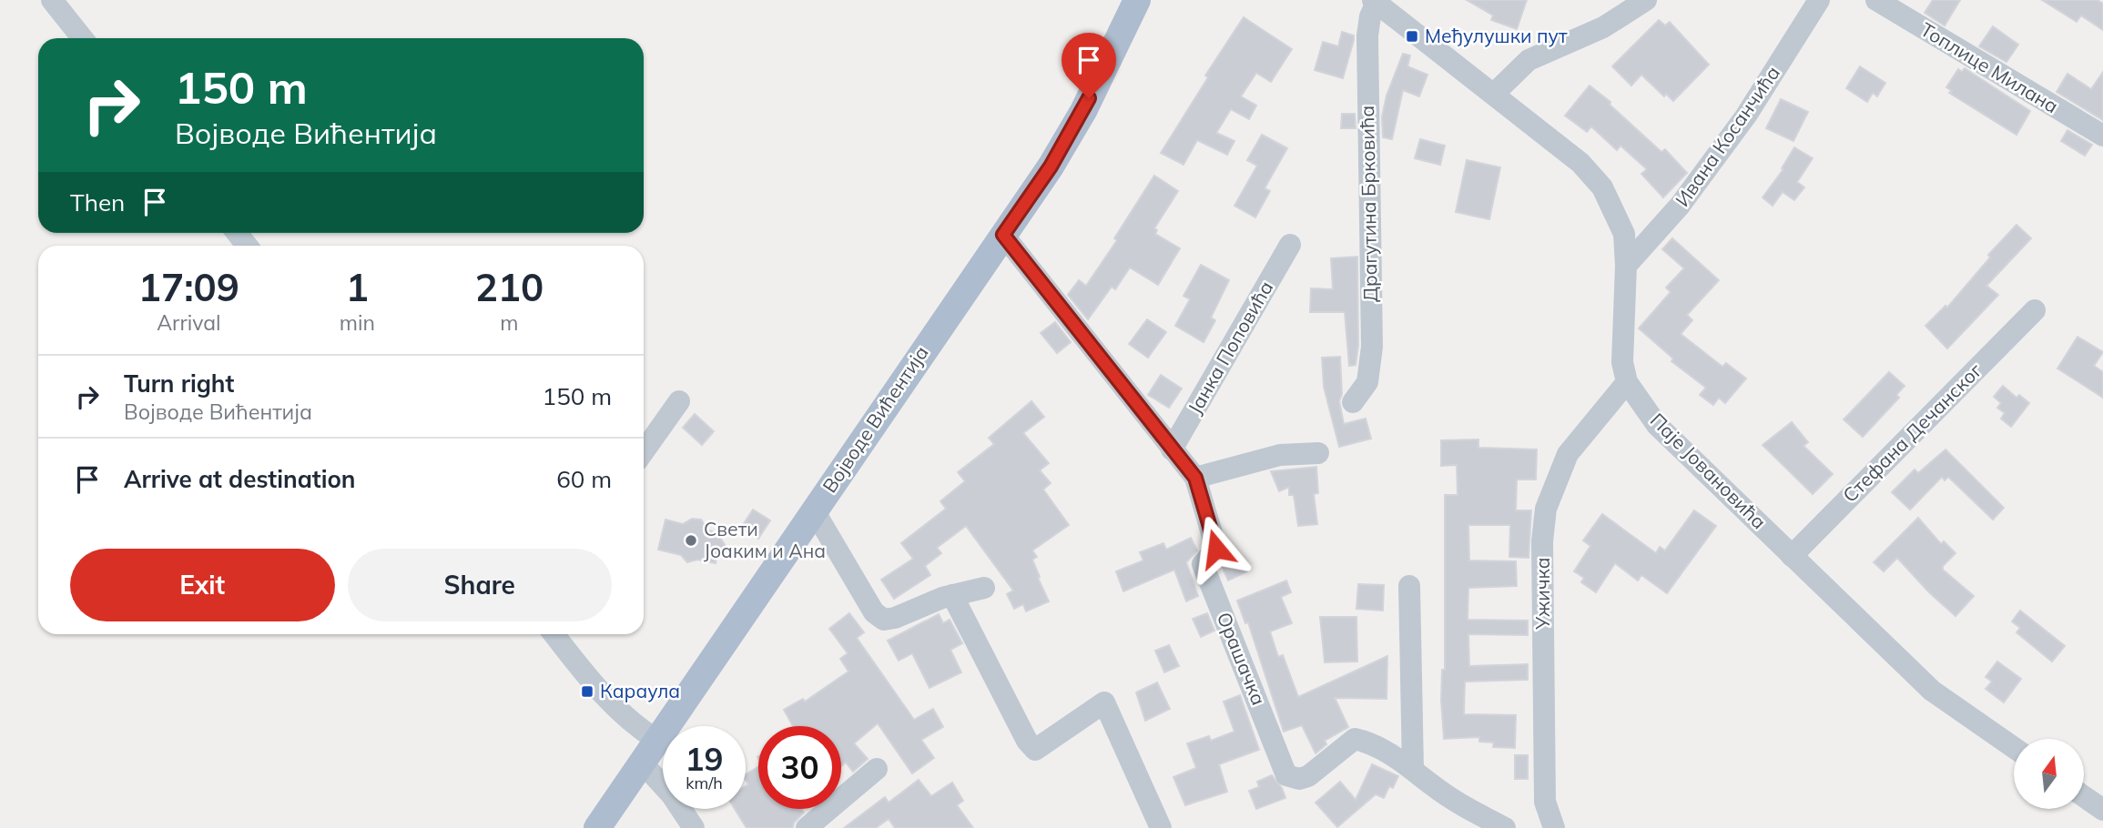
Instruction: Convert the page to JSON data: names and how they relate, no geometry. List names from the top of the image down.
{
  "streets": {
    "main road": ["Војводе Вићентија"],
    "street": [
      "Топлице Милана",
      "Ивана Косанчића",
      "Драгутина Брковића",
      "Јанка Поповића",
      "Стефана Дечанског",
      "Паје Јовановића",
      "Ужичка",
      "Орашачка"
    ]
  },
  "crossings": [
    ["Ивана Косанчића", "Паје Јовановића"],
    ["Драгутина Брковића", "Паје Јовановића"],
    ["Јанка Поповића", "Орашачка"],
    ["Војводе Вићентија", "Орашачка"],
    ["Стефана Дечанског", "Паје Јовановића"],
    ["Паје Јовановића", "Ужичка"]
  ],
  "places": {
    "transit": ["Међулушки пут", "Караула"],
    "other": ["Свети Јоаким и Ана"]
  },
  "north": "top",
  "page": {
    "turn": ["150 m", "Војводе Вићентија"],
    "then": "Then",
    "eta": [
      "17:09",
      "Arrival",
      "1",
      "min",
      "210",
      "m"
    ],
    "list": [
      {
        "name": "Turn right",
        "note": "Војводе Вићентија",
        "value": "150 m"
      },
      {
        "name": "Arrive at destination",
        "value": "60 m"
      }
    ],
    "buttons": ["Exit", "Share"],
    "speed": "19 km/h",
    "limit": "30"
  }
}
